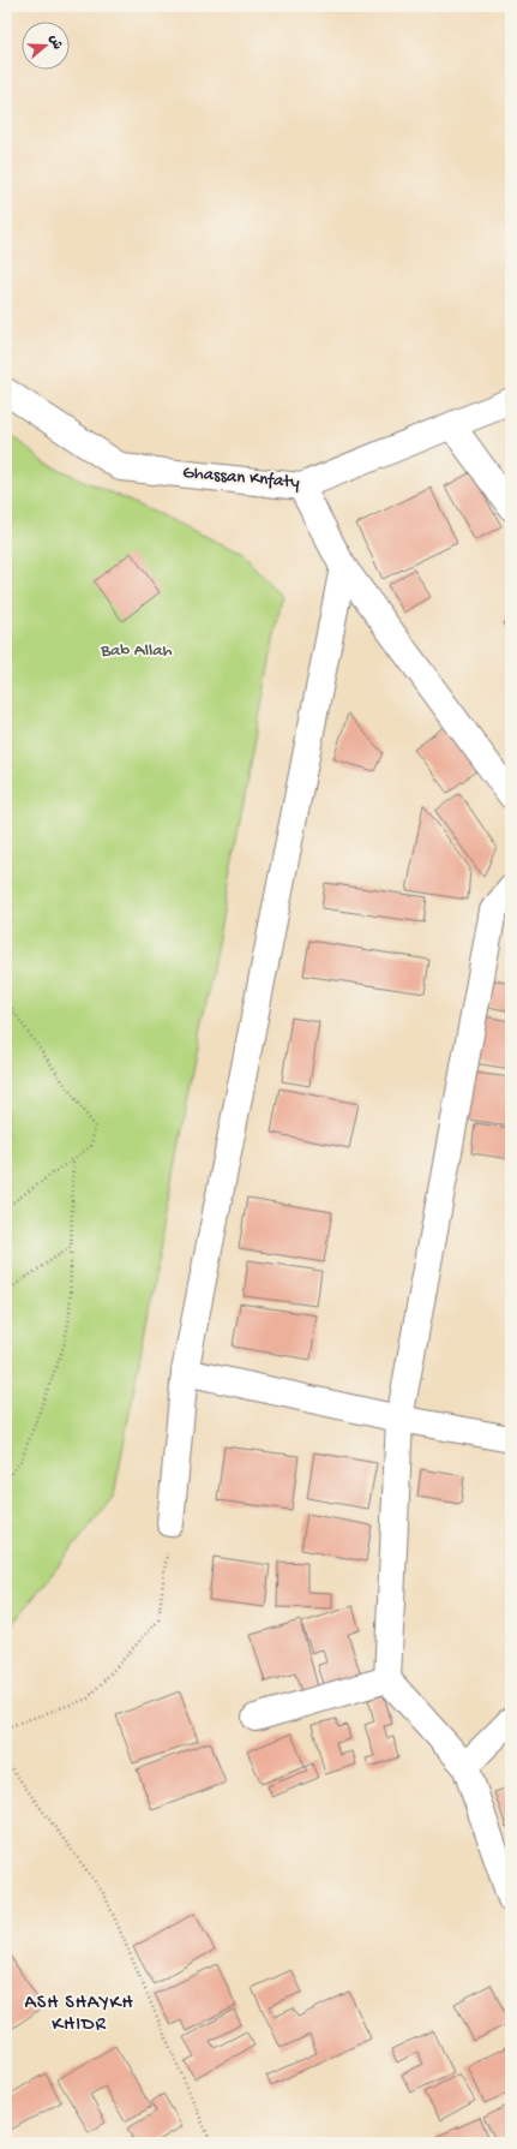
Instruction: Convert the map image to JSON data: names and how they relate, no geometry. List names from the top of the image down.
{
  "streets": {
    "street": ["Ghassan Knfaty"]
  },
  "districts": ["ASH SHAYKH KHIDR"],
  "parks": ["Bab Allah"],
  "north": "right"
}
